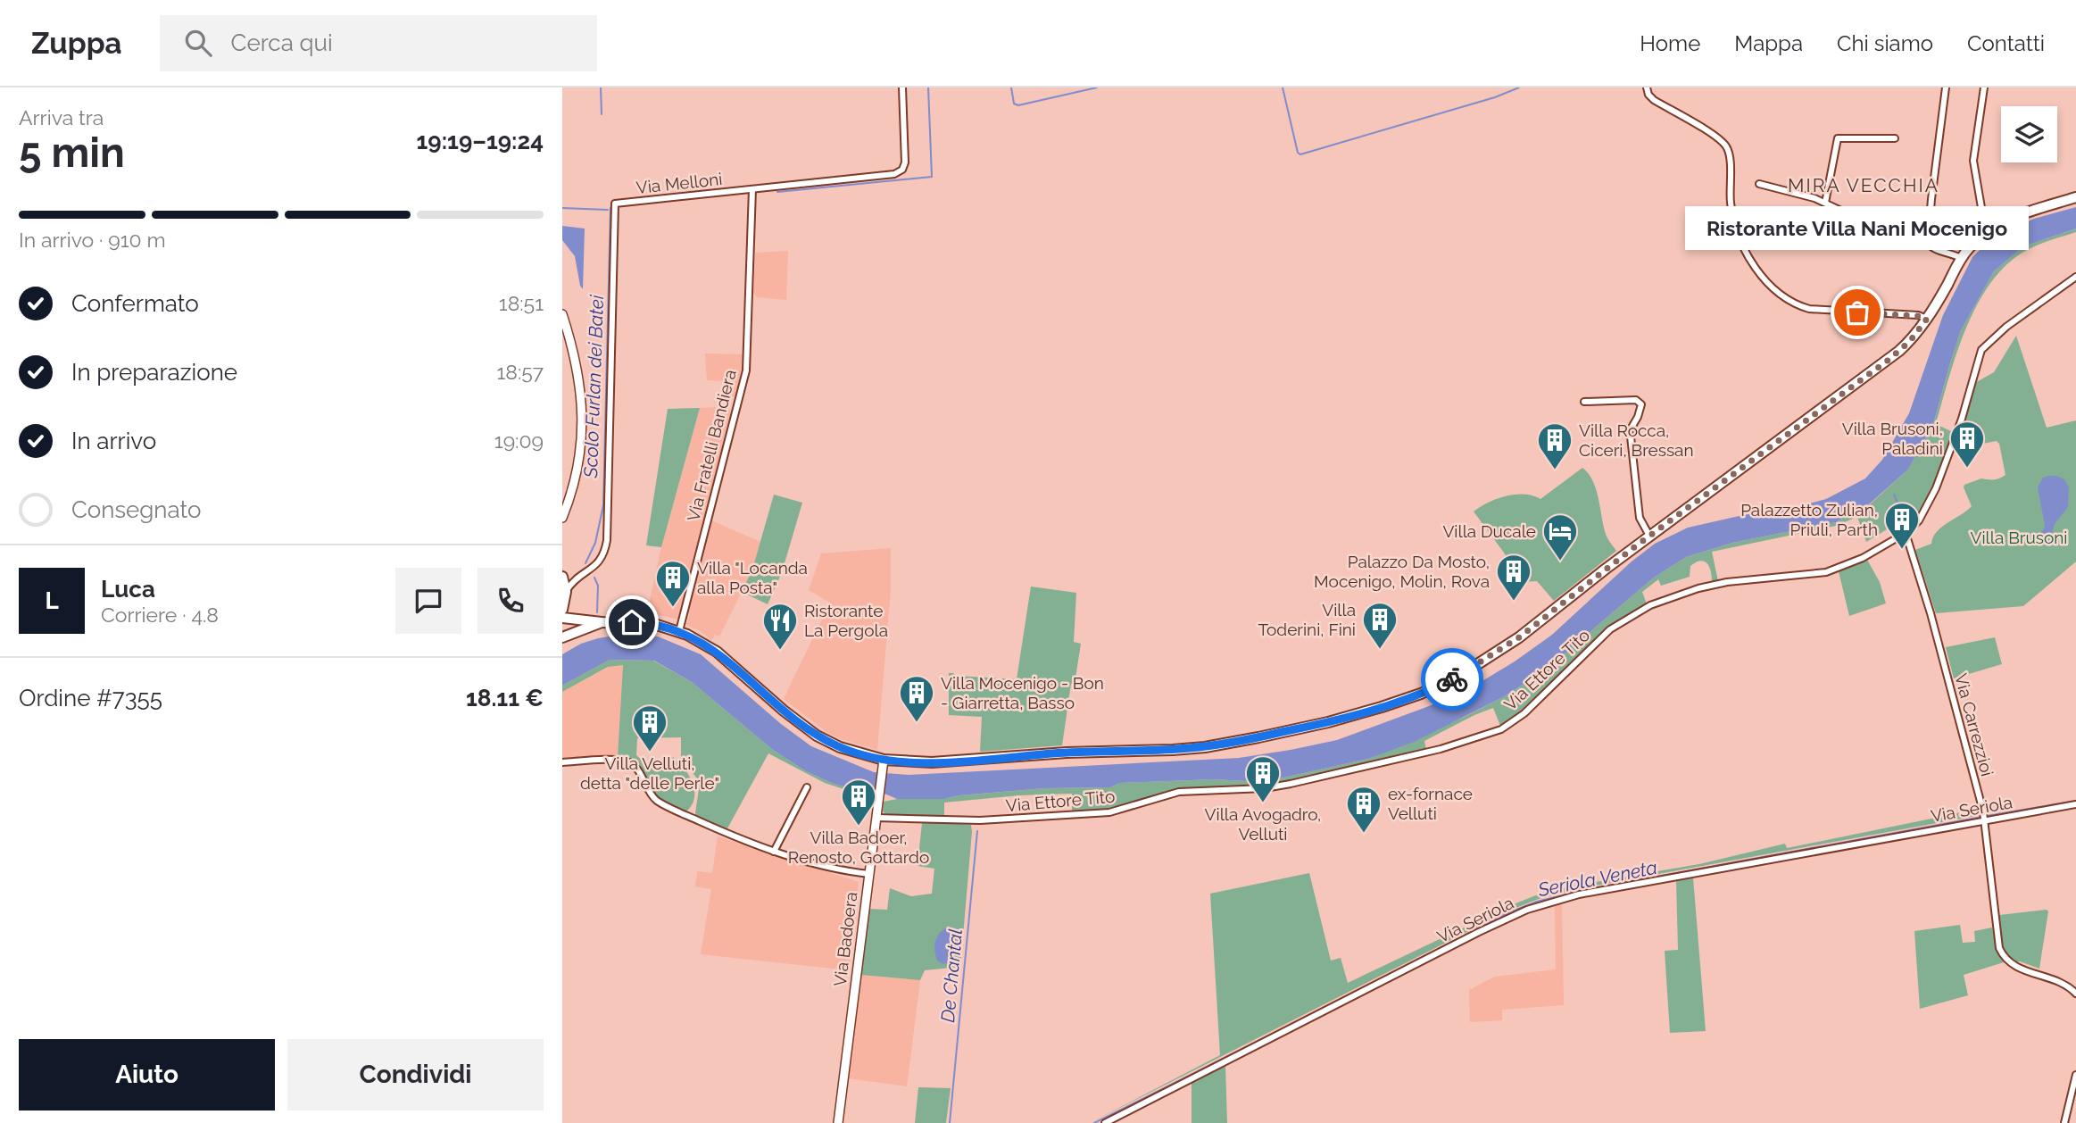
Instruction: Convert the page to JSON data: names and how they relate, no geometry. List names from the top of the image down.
{
  "streets": {
    "main road": ["Via Badoera"],
    "street": [
      "Via Melloni",
      "Via Fratelli Bandiera",
      "Via Ettore Tito",
      "Via Carrezzioi",
      "Via Seriola"
    ]
  },
  "crossings": [
    ["Via Melloni", "Via Fratelli Bandiera"],
    ["Via Ettore Tito", "Via Carrezzioi"],
    ["Via Ettore Tito", "Via Badoera"],
    ["Via Carrezzioi", "Via Seriola"]
  ],
  "districts": ["MIRA VECCHIA"],
  "water": ["Scolo Furlan dei Batei", "Seriola Veneta", "De Chantal"],
  "parks": ["Villa Brusoni"],
  "places": {
    "other": ["Ristorante Villa Nani Mocenigo"],
    "building": [
      "Villa Brusoni, Paladini",
      "Villa Rocca, Ciceri, Bressan",
      "Palazzetto Zulian, Priuli, Parth",
      "Palazzo Da Mosto, Mocenigo, Molin, Rova",
      "Villa \"Locanda alla Posta\"",
      "Villa Toderini, Fini",
      "Villa Mocenigo - Bon - Giarretta, Basso",
      "Villa Velluti, detta \"delle Perle\"",
      "Villa Avogadro, Velluti",
      "Villa Badoer, Renosto, Gottardo",
      "ex-fornace Velluti"
    ],
    "hotel": ["Villa Ducale"],
    "restaurant": ["Ristorante La Pergola"]
  },
  "page": {
    "header": "Zuppa",
    "search": "Cerca qui",
    "nav": [
      "Home",
      "Mappa",
      "Chi siamo",
      "Contatti"
    ],
    "heading": ["5 min", "Arriva tra", "19:19–19:24"],
    "panel": [
      "Luca",
      "Corriere · 4.8",
      "Ordine #7355",
      "18.11 €"
    ],
    "bar": "In arrivo · 910 m",
    "bubble": "Ristorante Villa Nani Mocenigo",
    "list": [
      ["Confermato", "18:51"],
      ["In preparazione", "18:57"],
      ["In arrivo", "19:09"],
      "Consegnato"
    ],
    "round": "L",
    "buttons": ["Aiuto", "Condividi"]
  }
}
